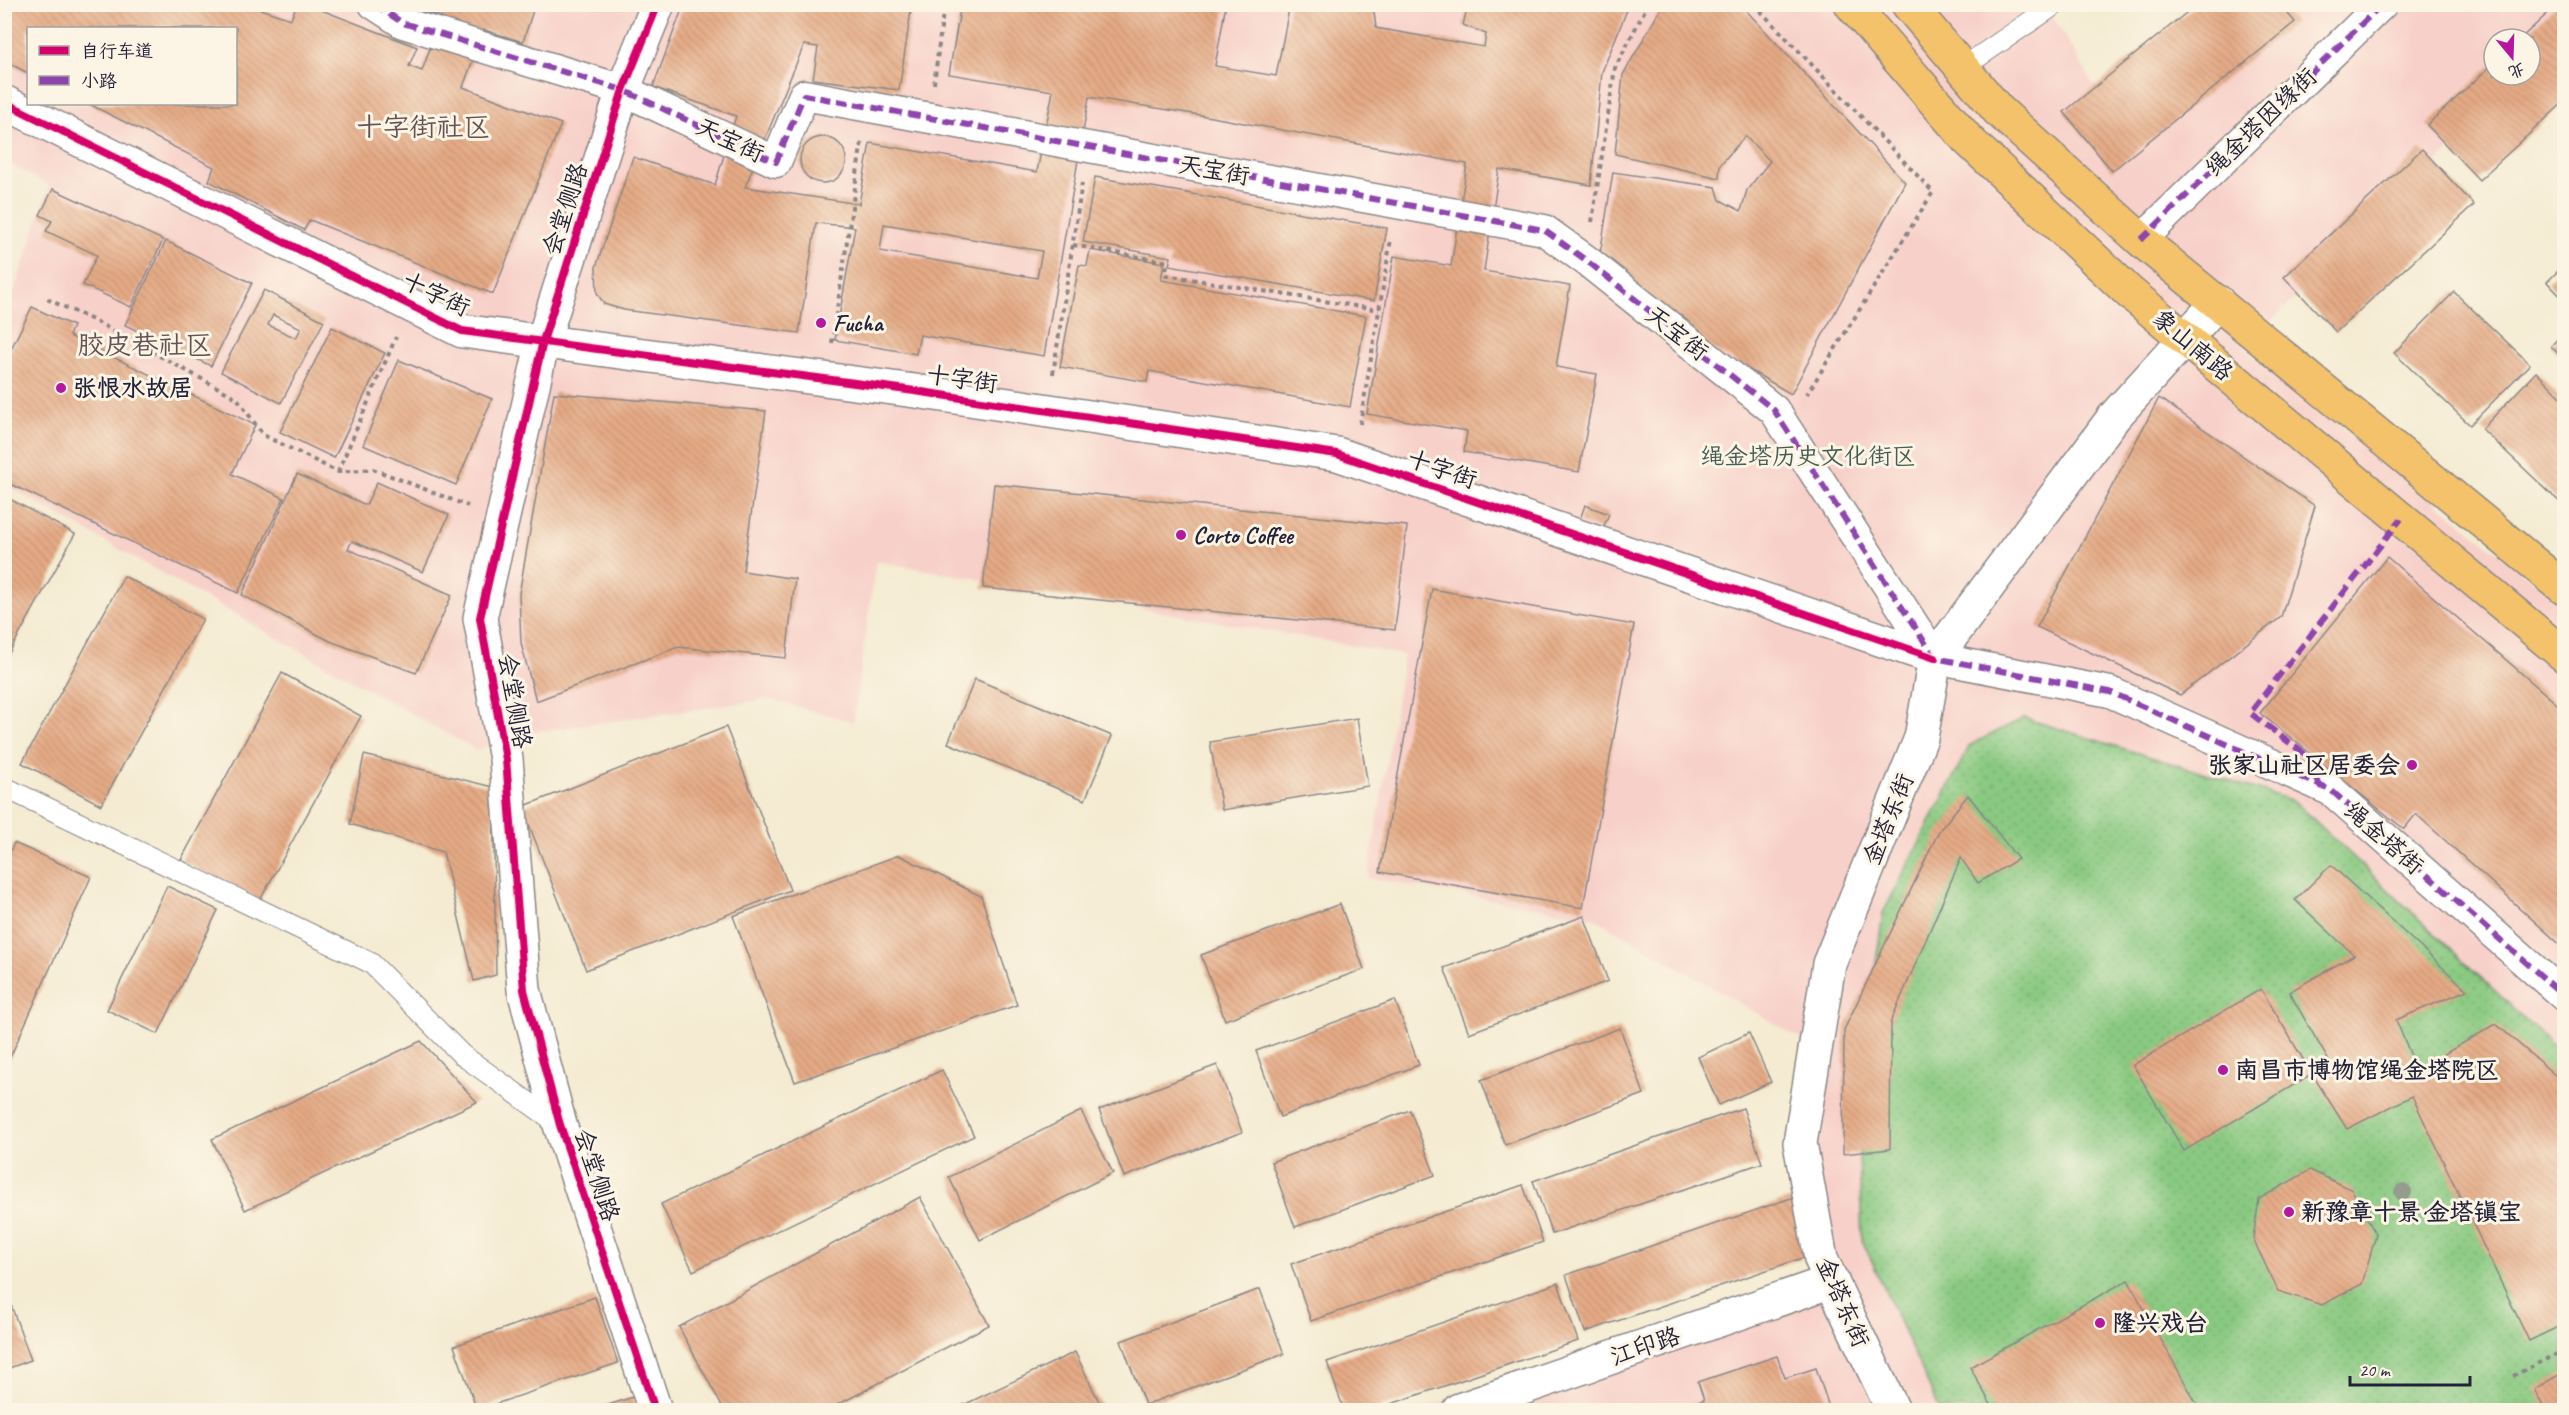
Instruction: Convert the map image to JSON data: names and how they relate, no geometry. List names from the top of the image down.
{
  "streets": {
    "main road": ["象山南路"],
    "street": [
      "天宝街",
      "会堂侧路",
      "十字街",
      "金塔东街",
      "绳金塔街",
      "江印路"
    ]
  },
  "crossings": [
    ["天宝街", "会堂侧路"],
    ["天宝街", "十字街"],
    ["天宝街", "金塔东街"],
    ["天宝街", "绳金塔街"],
    ["会堂侧路", "十字街"],
    ["十字街", "金塔东街"],
    ["十字街", "绳金塔街"],
    ["象山南路", "金塔东街"],
    ["金塔东街", "绳金塔街"],
    ["金塔东街", "江印路"]
  ],
  "districts": ["十字街社区", "胶皮巷社区"],
  "parks": ["绳金塔历史文化街区"],
  "places": [
    "Fucha",
    "张恨水故居",
    "Corto Coffee",
    "张家山社区居委会",
    "南昌市博物馆绳金塔院区",
    "新豫章十景·金塔镇宝",
    "隆兴戏台"
  ],
  "legend": ["自行车道", "小路"],
  "scale_bar": "20 m",
  "north": "bottom"
}
